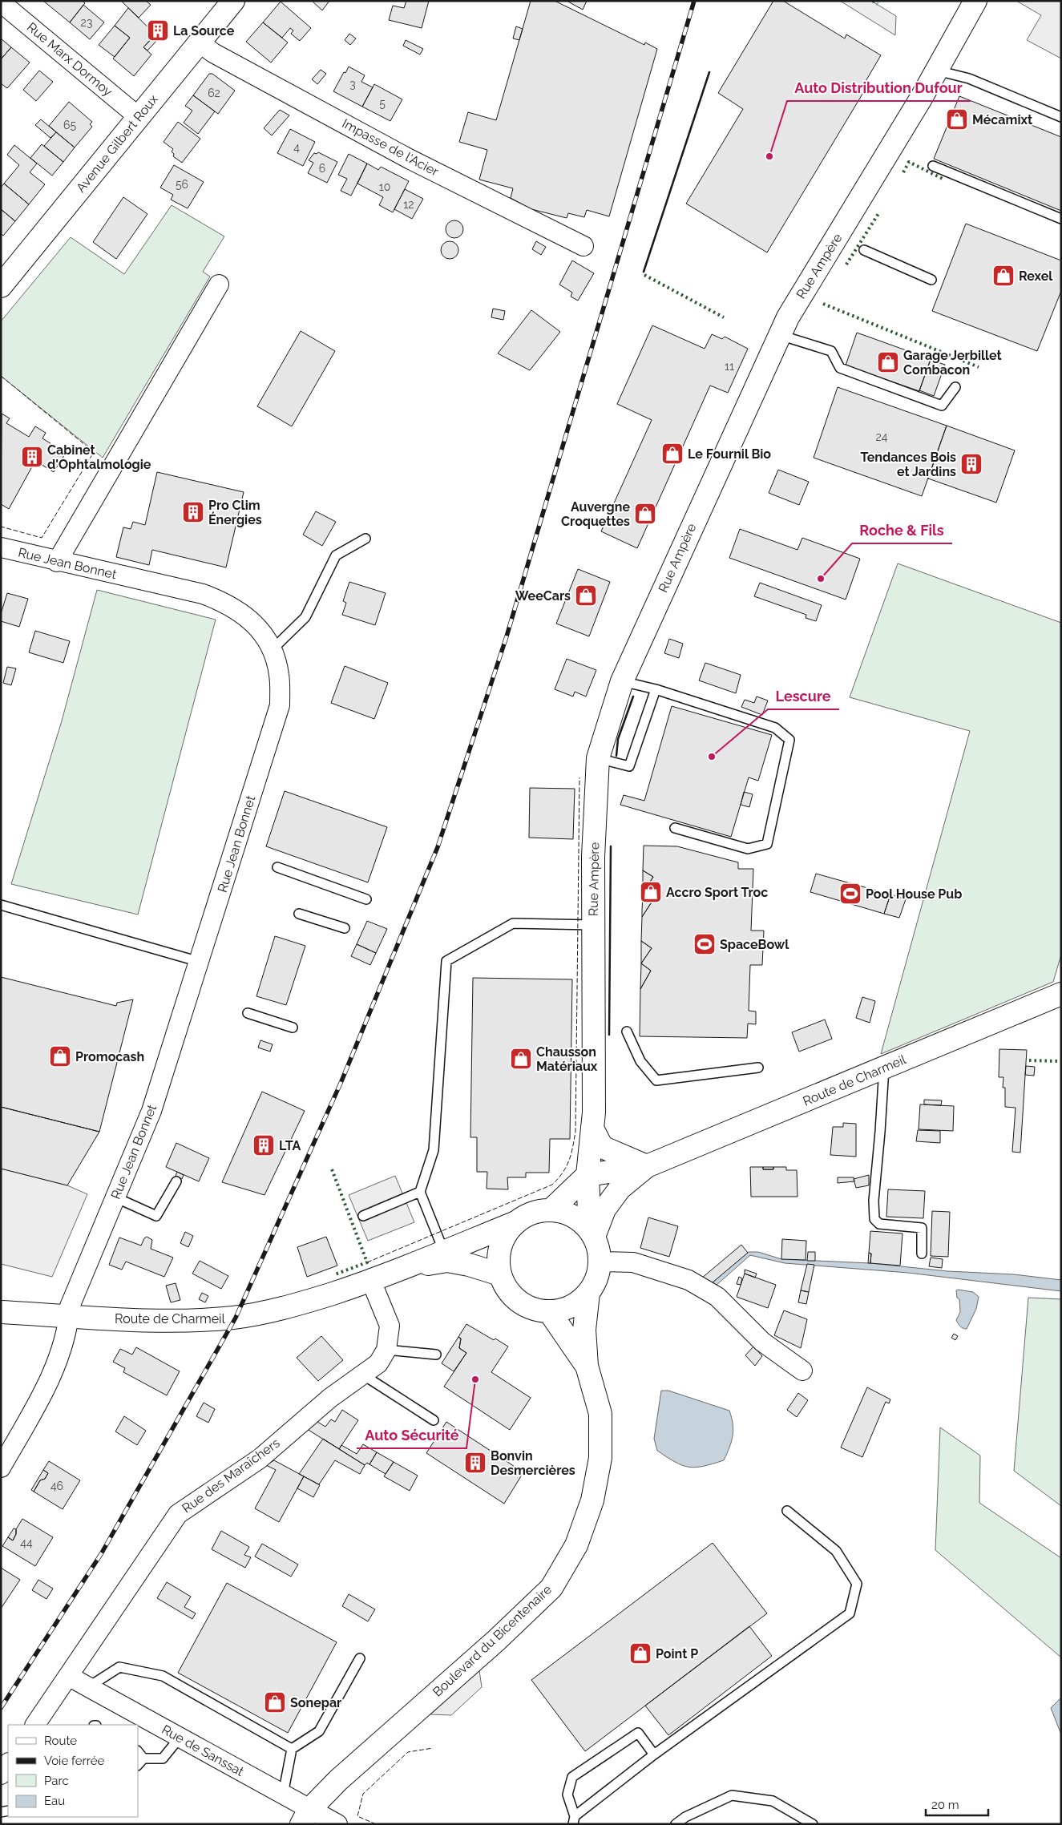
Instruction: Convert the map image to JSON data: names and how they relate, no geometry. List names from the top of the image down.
{
  "streets": {
    "main road": [
      "Avenue Gilbert Roux",
      "Rue Ampère",
      "Route de Charmeil",
      "Boulevard du Bicentenaire"
    ],
    "street": [
      "Rue Marx Dormoy",
      "Impasse de l'Acier",
      "Rue Jean Bonnet",
      "Rue des Maraîchers",
      "Rue de Sanssat"
    ]
  },
  "crossings": [
    ["Rue Marx Dormoy", "Avenue Gilbert Roux"],
    ["Avenue Gilbert Roux", "Impasse de l'Acier"],
    ["Rue Ampère", "Route de Charmeil"],
    ["Rue Ampère", "Boulevard du Bicentenaire"],
    ["Rue Jean Bonnet", "Route de Charmeil"],
    ["Route de Charmeil", "Rue des Maraîchers"],
    ["Route de Charmeil", "Boulevard du Bicentenaire"],
    ["Rue des Maraîchers", "Rue de Sanssat"],
    ["Boulevard du Bicentenaire", "Rue de Sanssat"]
  ],
  "places": {
    "building": [
      "La Source",
      "Cabinet d'Ophtalmologie",
      "Tendances Bois et Jardins",
      "Pro Clim Énergies",
      "LTA",
      "Bonvin Desmercières"
    ],
    "shop": [
      "Mécamixt",
      "Rexel",
      "Garage Jerbillet Combacon",
      "Le Fournil Bio",
      "Auvergne Croquettes",
      "WeeCars",
      "Accro Sport Troc",
      "Promocash",
      "Chausson Matériaux",
      "Point P",
      "Sonepar"
    ],
    "other": [
      "Auto Distribution Dufour",
      "Roche & Fils",
      "Lescure",
      "Auto Sécurité"
    ],
    "sports": ["Pool House Pub", "SpaceBowl"]
  },
  "house_numbers": [
    "23",
    "3",
    "62",
    "5",
    "65",
    "4",
    "6",
    "56",
    "10",
    "12",
    "11",
    "24",
    "46",
    "44"
  ],
  "legend": [
    "Route",
    "Voie ferrée",
    "Parc",
    "Eau"
  ],
  "scale_bar": "20 m"
}
